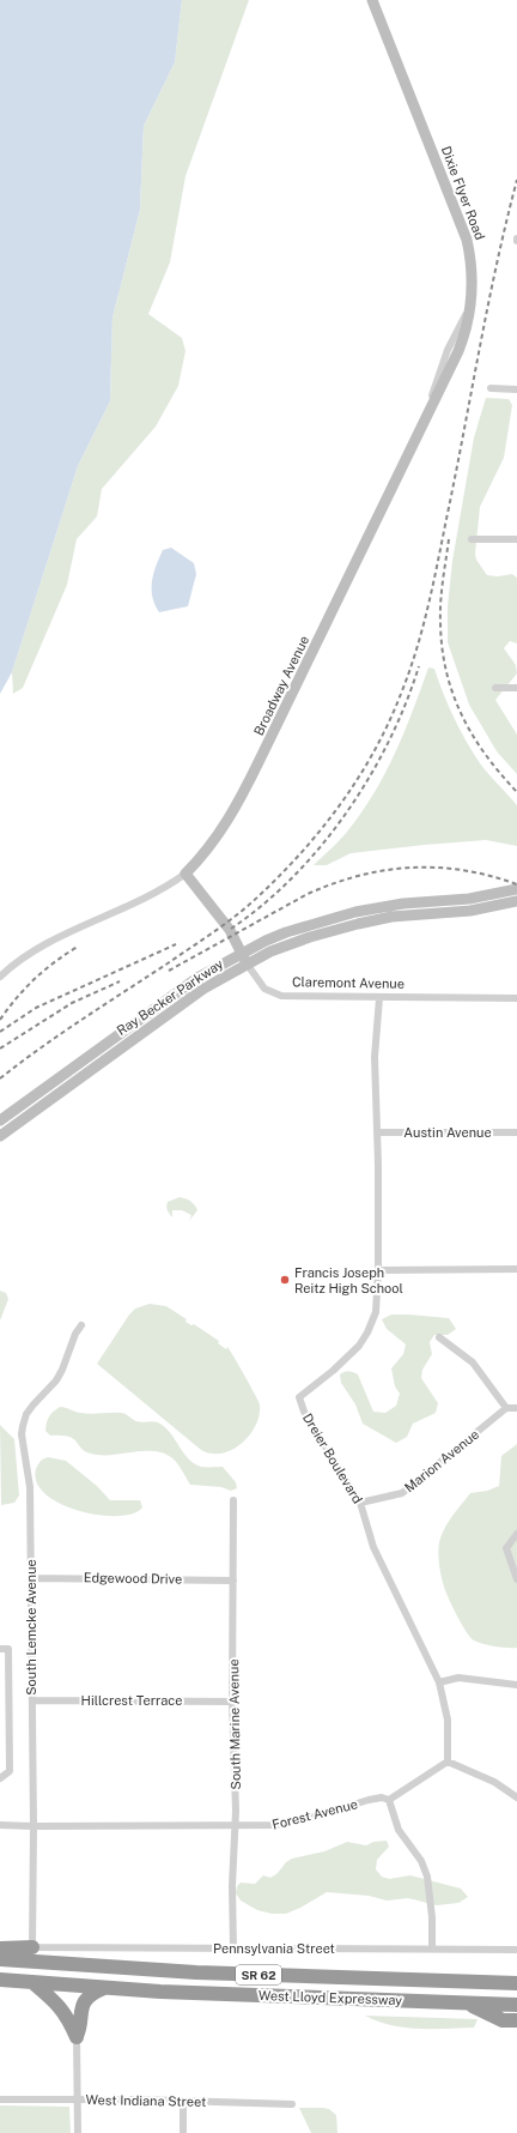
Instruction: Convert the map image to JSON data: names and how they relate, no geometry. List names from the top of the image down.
{
  "streets": {
    "highway": ["SR 62", "West Lloyd Expressway"],
    "main road": [
      "Dixie Flyer Road",
      "Broadway Avenue",
      "Claremont Avenue",
      "Ray Becker Parkway"
    ],
    "street": [
      "Austin Avenue",
      "Dreier Boulevard",
      "Marion Avenue",
      "Edgewood Drive",
      "South Lemcke Avenue",
      "Hillcrest Terrace",
      "South Marine Avenue",
      "Forest Avenue",
      "Pennsylvania Street",
      "West Indiana Street"
    ]
  },
  "crossings": [
    ["Dixie Flyer Road", "Broadway Avenue"],
    ["Broadway Avenue", "Claremont Avenue"],
    ["Claremont Avenue", "Ray Becker Parkway"],
    ["Claremont Avenue", "Dreier Boulevard"],
    ["Austin Avenue", "Dreier Boulevard"],
    ["Dreier Boulevard", "Marion Avenue"],
    ["Edgewood Drive", "South Lemcke Avenue"],
    ["Edgewood Drive", "South Marine Avenue"],
    ["South Lemcke Avenue", "Hillcrest Terrace"],
    ["South Lemcke Avenue", "Forest Avenue"],
    ["South Lemcke Avenue", "Pennsylvania Street"],
    ["Hillcrest Terrace", "South Marine Avenue"],
    ["South Marine Avenue", "Forest Avenue"],
    ["South Marine Avenue", "Pennsylvania Street"]
  ],
  "places": ["Francis Joseph Reitz High School"]
}
